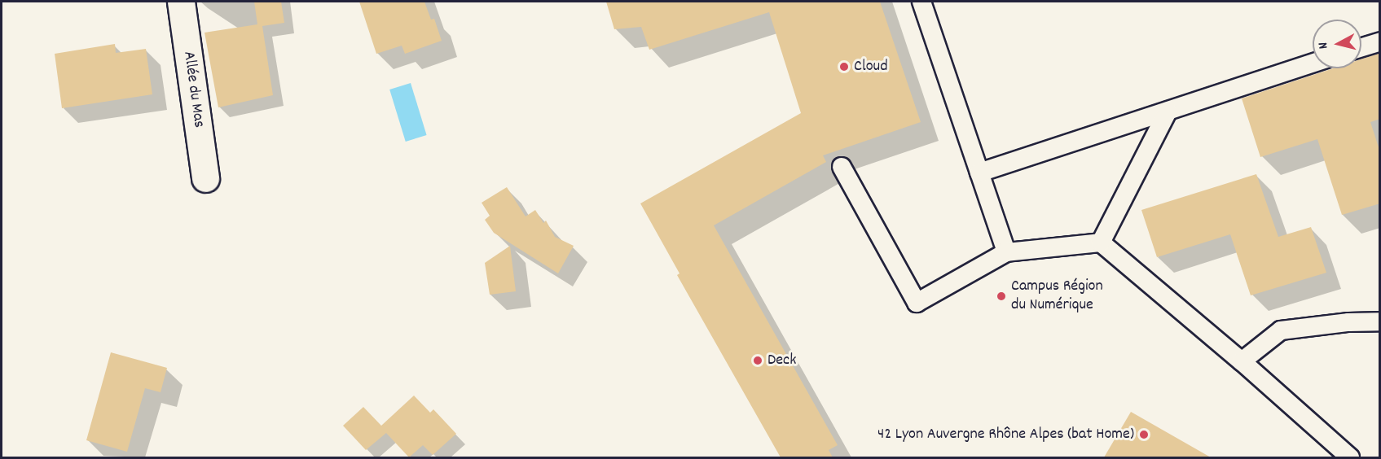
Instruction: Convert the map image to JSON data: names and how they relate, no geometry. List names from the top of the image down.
{
  "streets": {
    "street": ["Allée du Mas"]
  },
  "places": [
    "Cloud",
    "Campus Région du Numérique",
    "Deck",
    "42 Lyon Auvergne Rhône Alpes (bat Home)"
  ],
  "north": "left"
}
